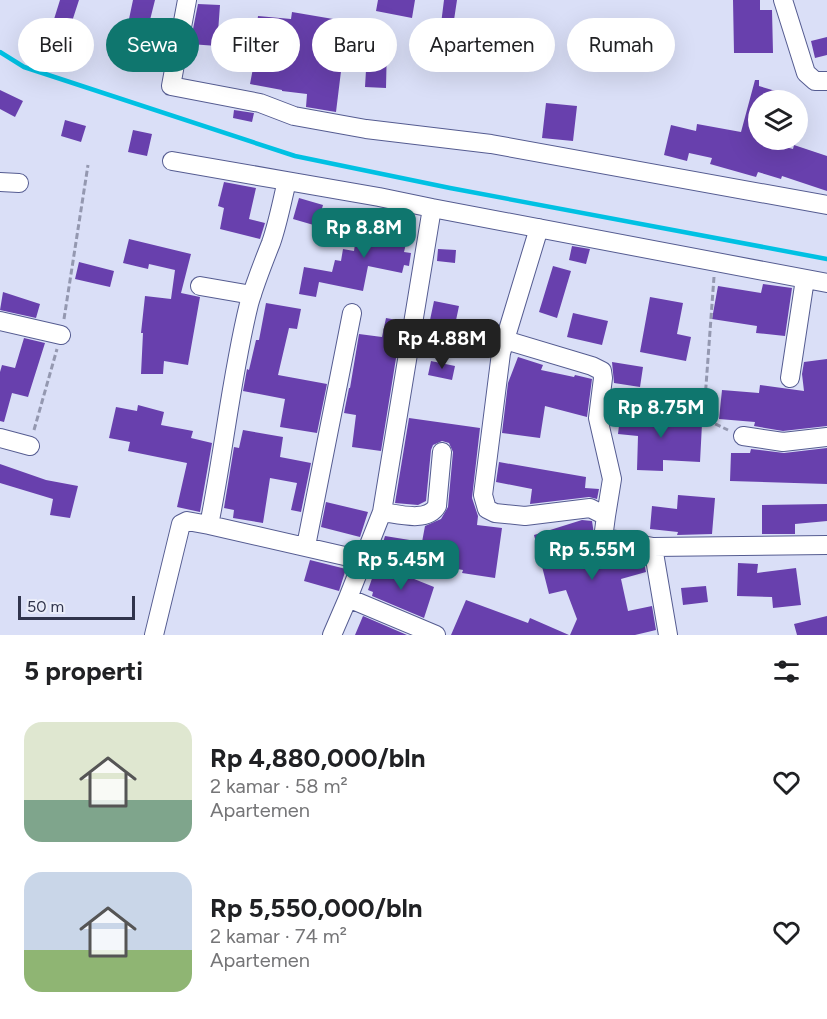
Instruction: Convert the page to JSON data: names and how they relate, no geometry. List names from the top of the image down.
{
  "scale_bar": "50 m",
  "page": {
    "chip": [
      "Beli",
      "Sewa",
      "Filter",
      "Baru",
      "Apartemen",
      "Rumah"
    ],
    "price": [
      "Rp 8.8M",
      "Rp 4.88M",
      "Rp 8.75M",
      "Rp 5.55M",
      "Rp 5.45M"
    ],
    "scale": "50 m",
    "heading": "5 properti",
    "list": [
      {
        "name": "Rp 4,880,000/bln",
        "note": "2 kamar · 58 m² · Apartemen"
      },
      {
        "name": "Rp 5,550,000/bln",
        "note": "2 kamar · 74 m² · Apartemen"
      }
    ]
  }
}
